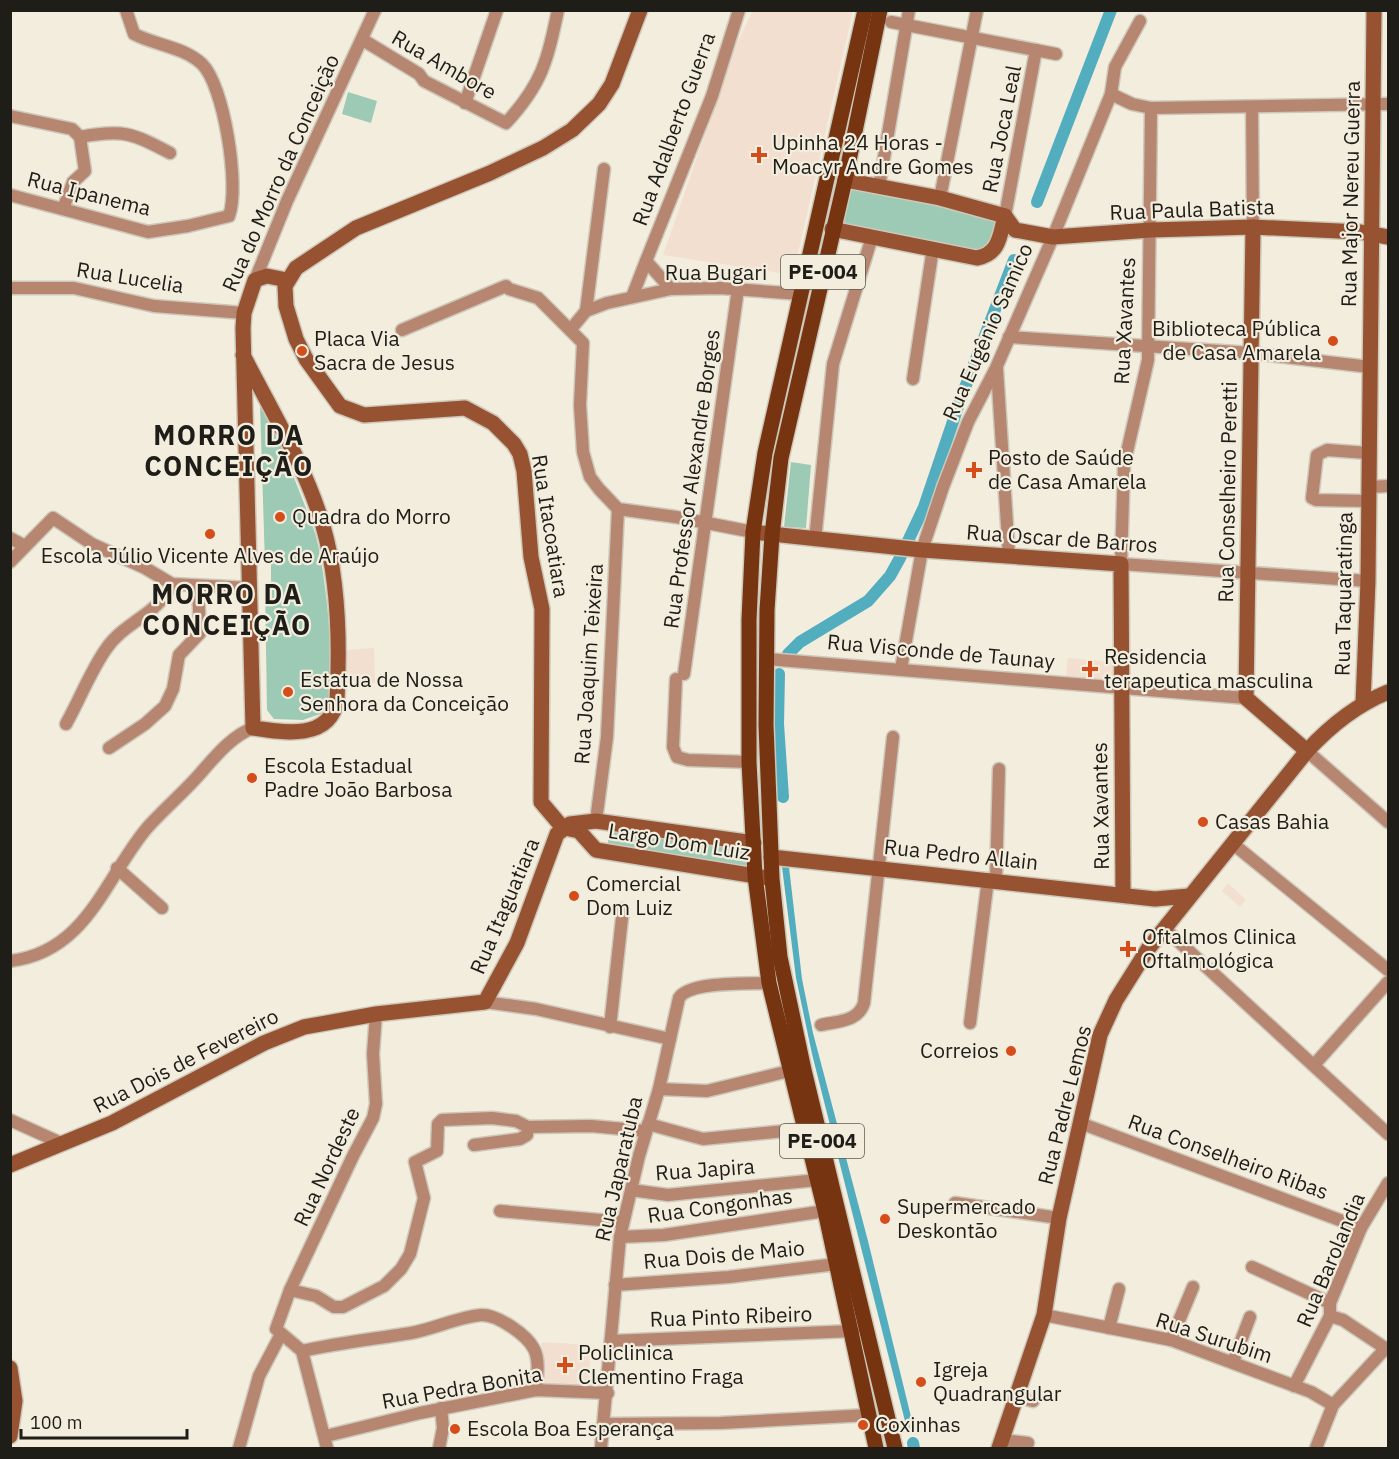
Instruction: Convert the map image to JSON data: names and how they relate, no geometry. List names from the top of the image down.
{
  "streets": {
    "main road": ["PE-004"],
    "street": [
      "Rua Ambore",
      "Rua Adalberto Guerra",
      "Rua Joca Leal",
      "Rua do Morro da Conceição",
      "Rua Ipanema",
      "Rua Major Nereu Guerra",
      "Rua Paula Batista",
      "Rua Bugari",
      "Rua Lucelia",
      "Rua Xavantes",
      "Rua Eugênio Samico",
      "Rua Professor Alexandre Borges",
      "Rua Conselheiro Peretti",
      "Rua Itacoatiara",
      "Rua Oscar de Barros",
      "Rua Taquaratinga",
      "Rua Visconde de Taunay",
      "Rua Joaquim Teixeira",
      "Largo Dom Luiz",
      "Rua Pedro Allain",
      "Rua Itaguatiara",
      "Rua Dois de Fevereiro",
      "Rua Padre Lemos",
      "Rua Conselheiro Ribas",
      "Rua Nordeste",
      "Rua Japaratuba",
      "Rua Japira",
      "Rua Congonhas",
      "Rua Dois de Maio",
      "Rua Barolandia",
      "Rua Pinto Ribeiro",
      "Rua Surubim",
      "Rua Pedra Bonita"
    ]
  },
  "crossings": [
    ["Rua Ambore", "Rua do Morro da Conceição"],
    ["Rua Adalberto Guerra", "Rua Bugari"],
    ["Rua Joca Leal", "Rua Paula Batista"],
    ["Rua do Morro da Conceição", "Rua Lucelia"],
    ["Rua Major Nereu Guerra", "Rua Paula Batista"],
    ["Rua Major Nereu Guerra", "Rua Taquaratinga"],
    ["Rua Paula Batista", "Rua Xavantes"],
    ["Rua Paula Batista", "Rua Eugênio Samico"],
    ["Rua Paula Batista", "Rua Conselheiro Peretti"],
    ["PE-004", "Rua Bugari"],
    ["PE-004", "Rua Professor Alexandre Borges"],
    ["PE-004", "Rua Oscar de Barros"],
    ["PE-004", "Rua Visconde de Taunay"],
    ["PE-004", "Largo Dom Luiz"],
    ["PE-004", "Rua Pedro Allain"],
    ["PE-004", "Rua Japaratuba"],
    ["PE-004", "Rua Japira"],
    ["PE-004", "Rua Congonhas"],
    ["PE-004", "Rua Dois de Maio"],
    ["PE-004", "Rua Pinto Ribeiro"],
    ["Rua Bugari", "Rua Professor Alexandre Borges"],
    ["Rua Xavantes", "Rua Oscar de Barros"],
    ["Rua Xavantes", "Rua Visconde de Taunay"],
    ["Rua Xavantes", "Rua Pedro Allain"],
    ["Rua Eugênio Samico", "Rua Oscar de Barros"],
    ["Rua Eugênio Samico", "Rua Visconde de Taunay"],
    ["Rua Conselheiro Peretti", "Rua Oscar de Barros"],
    ["Rua Conselheiro Peretti", "Rua Visconde de Taunay"],
    ["Rua Itacoatiara", "Largo Dom Luiz"],
    ["Rua Itacoatiara", "Rua Itaguatiara"],
    ["Rua Oscar de Barros", "Rua Taquaratinga"],
    ["Rua Taquaratinga", "Rua Padre Lemos"],
    ["Rua Joaquim Teixeira", "Largo Dom Luiz"],
    ["Largo Dom Luiz", "Rua Itaguatiara"],
    ["Rua Pedro Allain", "Rua Padre Lemos"],
    ["Rua Itaguatiara", "Rua Dois de Fevereiro"],
    ["Rua Dois de Fevereiro", "Rua Nordeste"],
    ["Rua Dois de Fevereiro", "Rua Japaratuba"],
    ["Rua Padre Lemos", "Rua Conselheiro Ribas"],
    ["Rua Padre Lemos", "Rua Surubim"],
    ["Rua Conselheiro Ribas", "Rua Barolandia"],
    ["Rua Japaratuba", "Rua Japira"],
    ["Rua Japaratuba", "Rua Congonhas"],
    ["Rua Japaratuba", "Rua Dois de Maio"],
    ["Rua Japaratuba", "Rua Pinto Ribeiro"],
    ["Rua Japaratuba", "Rua Pedra Bonita"],
    ["Rua Barolandia", "Rua Surubim"]
  ],
  "districts": ["MORRO DA CONCEIÇÃO", "MORRO DA CONCEIÇÃO"],
  "places": {
    "health": [
      "Upinha 24 Horas - Moacyr Andre Gomes",
      "Posto de Saúde de Casa Amarela",
      "Residencia terapeutica masculina",
      "Oftalmos Clinica Oftalmológica",
      "Policlinica Clementino Fraga"
    ],
    "other": [
      "Biblioteca Pública de Casa Amarela",
      "Placa Via Sacra de Jesus",
      "Quadra do Morro",
      "Escola Júlio Vicente Alves de Araújo",
      "Estatua de Nossa Senhora da Conceição",
      "Escola Estadual Padre João Barbosa",
      "Casas Bahia",
      "Comercial Dom Luiz",
      "Correios",
      "Supermercado Deskontão",
      "Igreja Quadrangular",
      "Coxinhas",
      "Escola Boa Esperança"
    ]
  },
  "scale_bar": "100 m"
}
